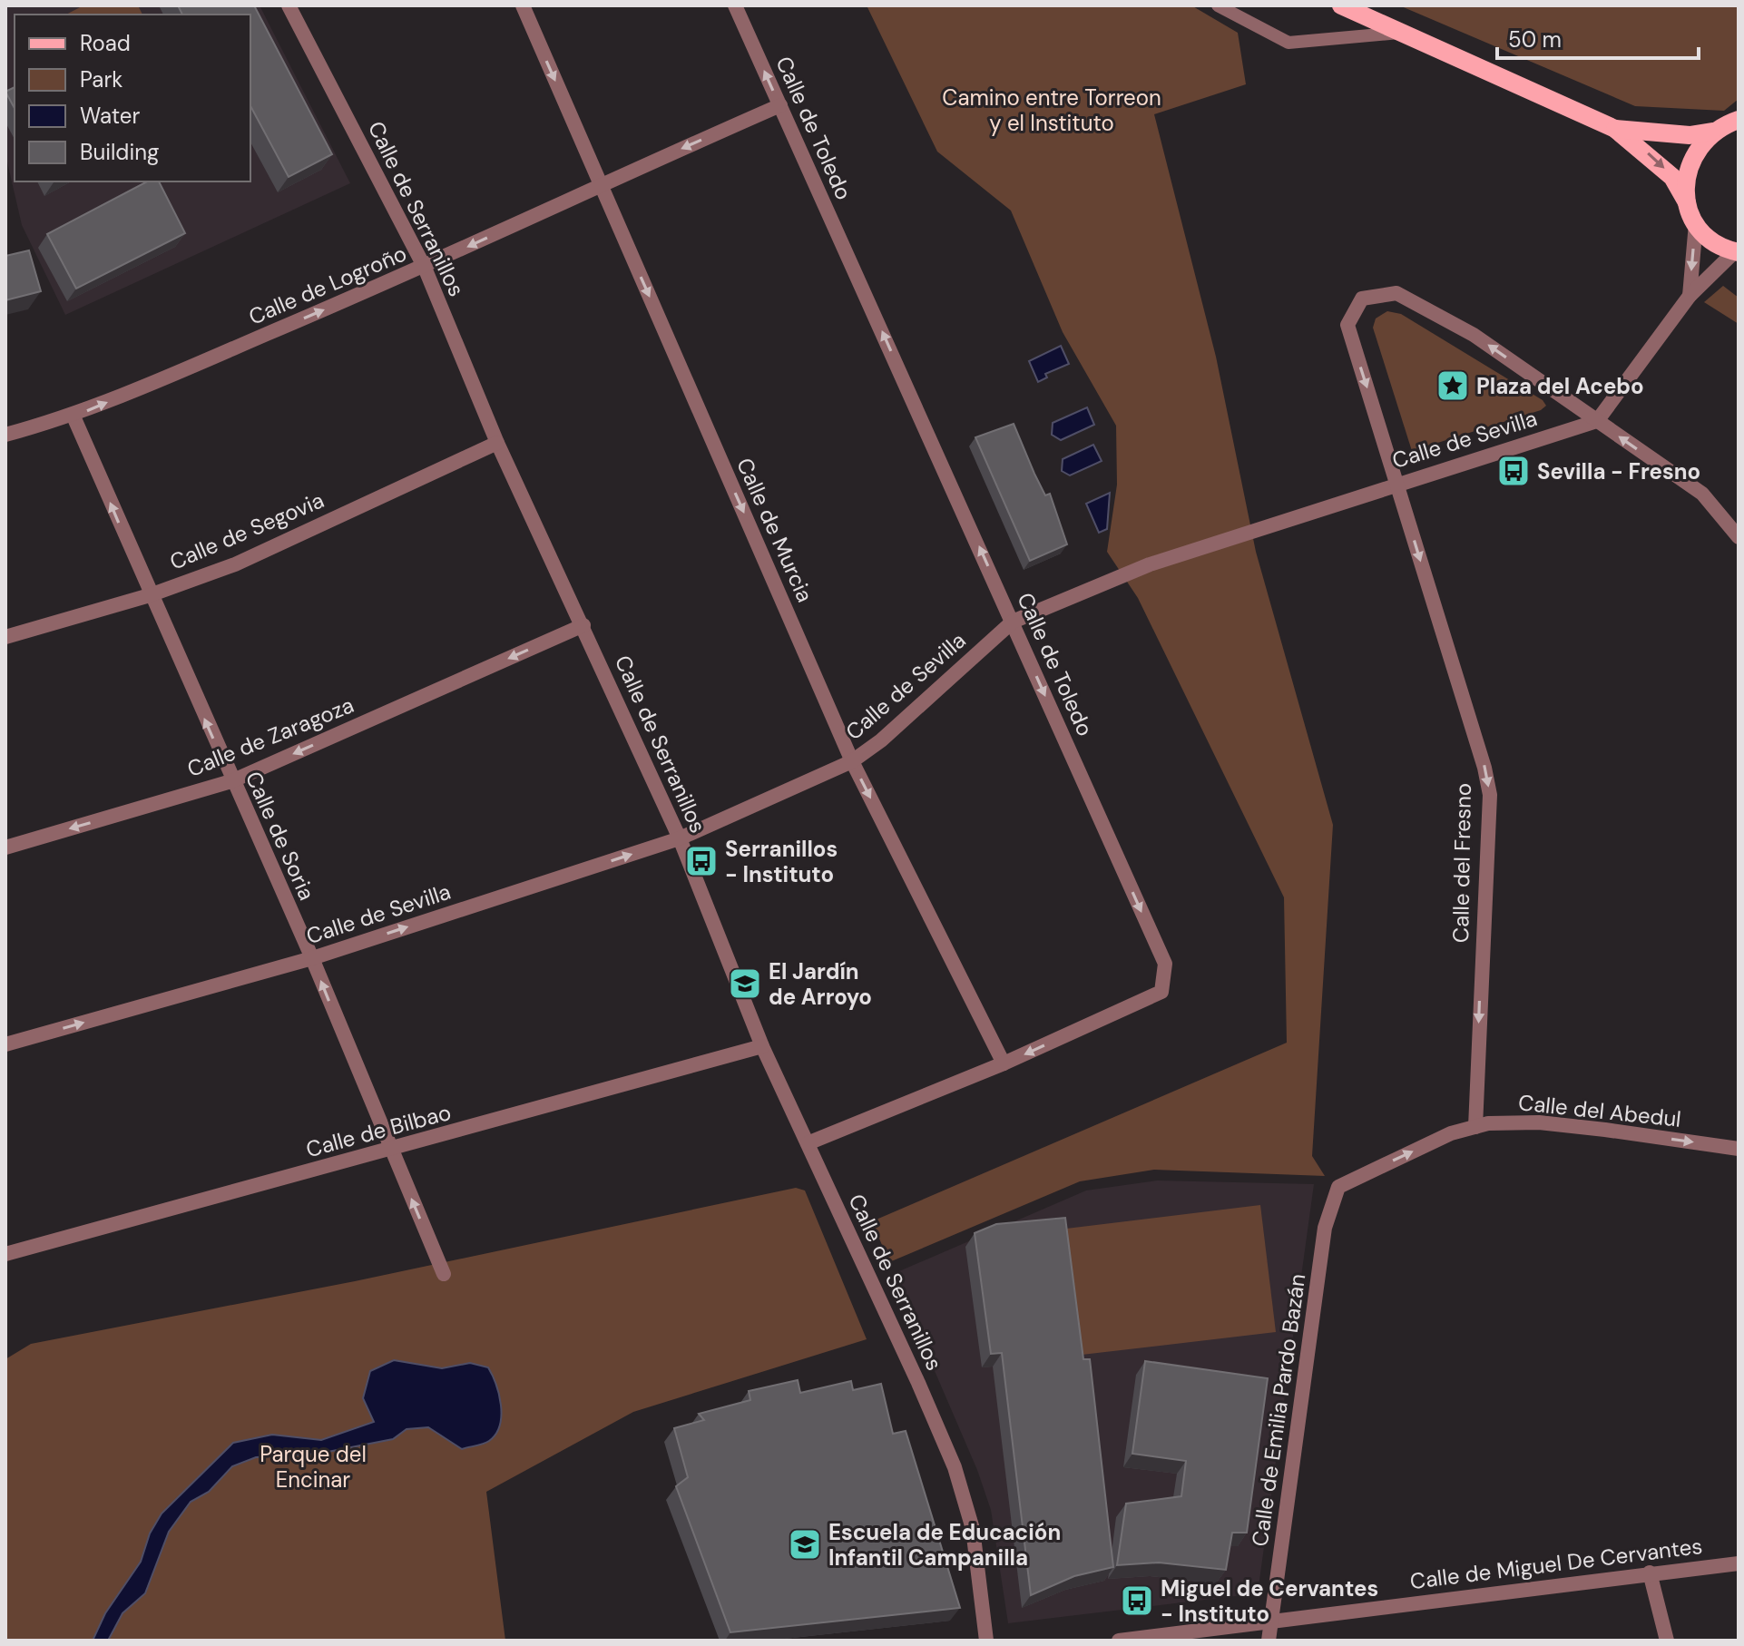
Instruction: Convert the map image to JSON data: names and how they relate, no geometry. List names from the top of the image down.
{
  "streets": {
    "street": [
      "Calle de Toledo",
      "Calle de Serranillos",
      "Calle de Logroño",
      "Calle de Sevilla",
      "Calle de Murcia",
      "Calle de Segovia",
      "Calle de Zaragoza",
      "Calle de Soria",
      "Calle del Fresno",
      "Calle del Abedul",
      "Calle de Bilbao",
      "Calle de Emilia Pardo Bazán",
      "Calle de Miguel De Cervantes"
    ]
  },
  "crossings": [
    ["Calle de Toledo", "Calle de Serranillos"],
    ["Calle de Toledo", "Calle de Logroño"],
    ["Calle de Toledo", "Calle de Sevilla"],
    ["Calle de Toledo", "Calle de Murcia"],
    ["Calle de Serranillos", "Calle de Logroño"],
    ["Calle de Serranillos", "Calle de Sevilla"],
    ["Calle de Serranillos", "Calle de Segovia"],
    ["Calle de Serranillos", "Calle de Zaragoza"],
    ["Calle de Serranillos", "Calle de Bilbao"],
    ["Calle de Logroño", "Calle de Murcia"],
    ["Calle de Logroño", "Calle de Soria"],
    ["Calle de Sevilla", "Calle de Murcia"],
    ["Calle de Sevilla", "Calle de Soria"],
    ["Calle de Sevilla", "Calle del Fresno"],
    ["Calle de Segovia", "Calle de Soria"],
    ["Calle de Zaragoza", "Calle de Soria"],
    ["Calle de Soria", "Calle de Bilbao"],
    ["Calle del Fresno", "Calle del Abedul"],
    ["Calle del Abedul", "Calle de Emilia Pardo Bazán"],
    ["Calle de Emilia Pardo Bazán", "Calle de Miguel De Cervantes"]
  ],
  "one_way": [
    "Calle de Sevilla",
    "Calle de Murcia",
    "Calle de Zaragoza",
    "Calle de Soria",
    "Calle del Fresno",
    "Calle del Abedul"
  ],
  "parks": ["Camino entre Torreon y el Instituto", "Parque del Encinar"],
  "places": {
    "place": ["Plaza del Acebo"],
    "bus stop": ["Sevilla - Fresno", "Serranillos - Instituto", "Miguel de Cervantes - Instituto"],
    "school or university": ["El Jardín de Arroyo", "Escuela de Educación Infantil Campanilla"]
  },
  "legend": [
    "Road",
    "Park",
    "Water",
    "Building"
  ],
  "scale_bar": "50 m"
}
